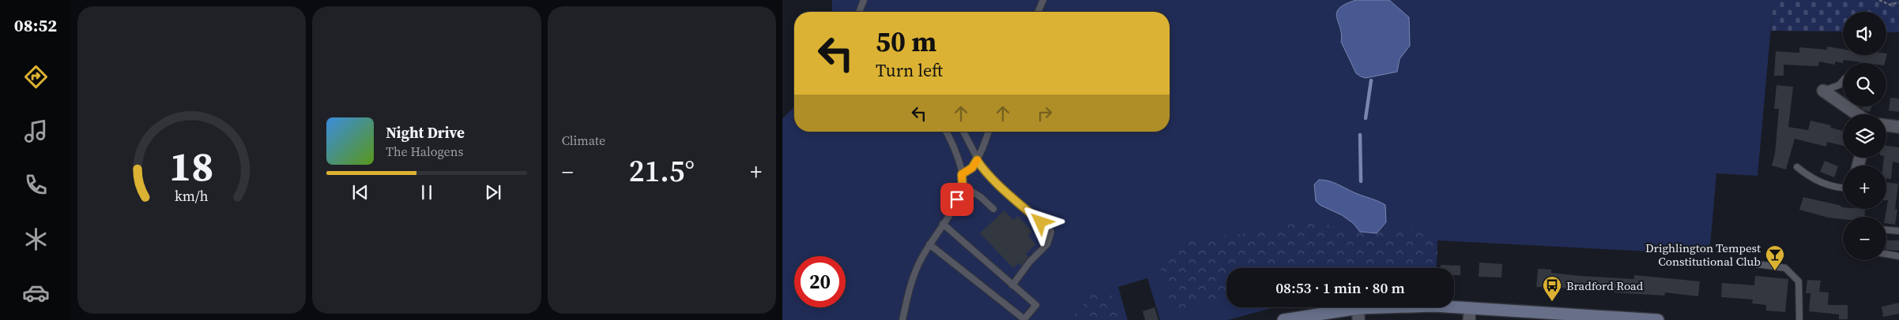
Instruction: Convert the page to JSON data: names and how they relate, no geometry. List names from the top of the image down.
{
  "places": {
    "bar": ["Drighlington Tempest Constitutional Club"],
    "bus stop": ["Bradford Road"]
  },
  "page": {
    "tabs": "08:52",
    "tile": "Climate",
    "map_buttons": ["+", "−"],
    "turn": ["50 m", "Turn left"],
    "song": ["Night Drive", "The Halogens"],
    "heat": ["−", "21.5°", "+"],
    "limit": "20",
    "trip": "08:53 · 1 min · 80 m",
    "gauge": ["18", "km/h"]
  }
}
